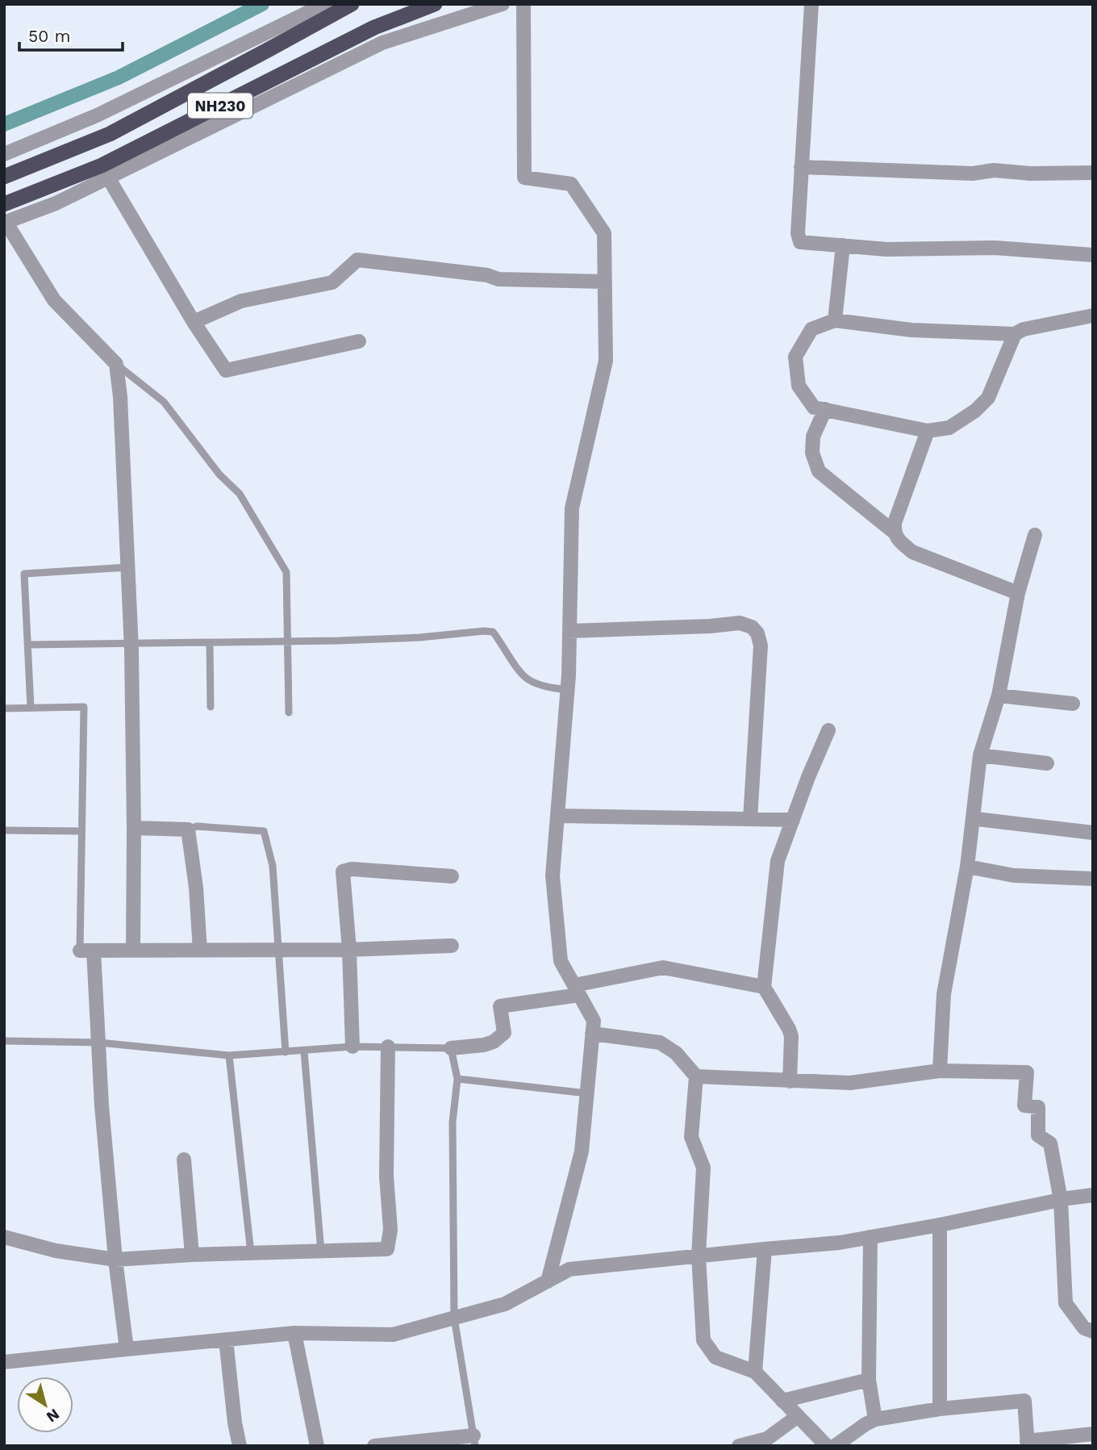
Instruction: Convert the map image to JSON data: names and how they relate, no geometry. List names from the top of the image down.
{
  "streets": {
    "highway": ["NH230"]
  },
  "scale_bar": "50 m",
  "north": "bottom right"
}
